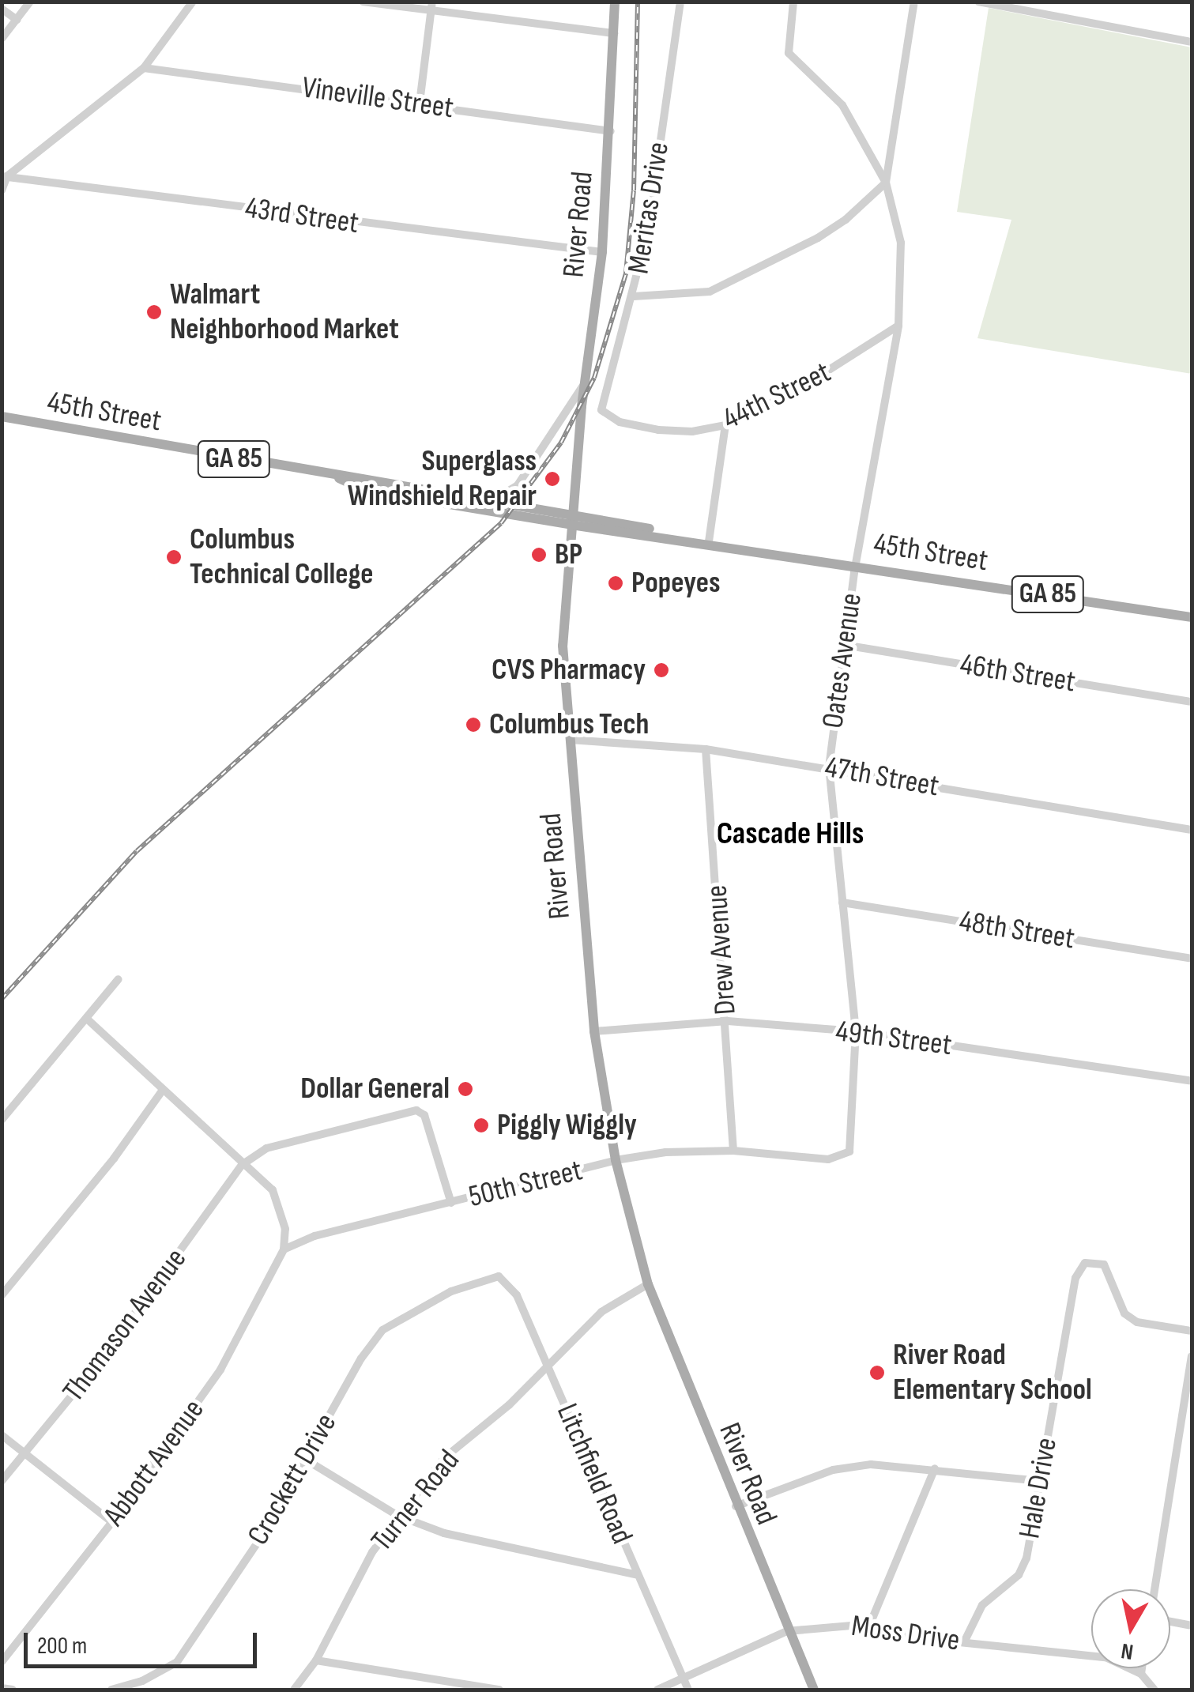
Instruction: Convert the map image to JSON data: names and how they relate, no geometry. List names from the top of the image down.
{
  "streets": {
    "main road": ["River Road", "45th Street", "GA 85"],
    "street": [
      "Vineville Street",
      "Meritas Drive",
      "43rd Street",
      "44th Street",
      "Oates Avenue",
      "46th Street",
      "47th Street",
      "48th Street",
      "Drew Avenue",
      "49th Street",
      "50th Street",
      "Thomason Avenue",
      "Abbott Avenue",
      "Litchfield Road",
      "Crockett Drive",
      "Hale Drive",
      "Turner Road",
      "Moss Drive"
    ]
  },
  "crossings": [
    ["Vineville Street", "River Road"],
    ["Meritas Drive", "44th Street"],
    ["43rd Street", "River Road"],
    ["River Road", "45th Street"],
    ["River Road", "47th Street"],
    ["River Road", "49th Street"],
    ["River Road", "50th Street"],
    ["River Road", "Turner Road"],
    ["River Road", "Moss Drive"],
    ["44th Street", "Oates Avenue"],
    ["45th Street", "Oates Avenue"],
    ["Oates Avenue", "46th Street"],
    ["Oates Avenue", "47th Street"],
    ["Oates Avenue", "48th Street"],
    ["Oates Avenue", "49th Street"],
    ["Oates Avenue", "50th Street"],
    ["47th Street", "Drew Avenue"],
    ["Drew Avenue", "49th Street"],
    ["Drew Avenue", "50th Street"],
    ["50th Street", "Abbott Avenue"],
    ["Litchfield Road", "Crockett Drive"],
    ["Litchfield Road", "Turner Road"],
    ["Litchfield Road", "Moss Drive"],
    ["Hale Drive", "Moss Drive"]
  ],
  "districts": ["Cascade Hills"],
  "places": [
    "Walmart Neighborhood Market",
    "Superglass Windshield Repair",
    "BP",
    "Columbus Technical College",
    "Popeyes",
    "CVS Pharmacy",
    "Columbus Tech",
    "Dollar General",
    "Piggly Wiggly",
    "River Road Elementary School"
  ],
  "scale_bar": "200 m",
  "north": "bottom"
}
